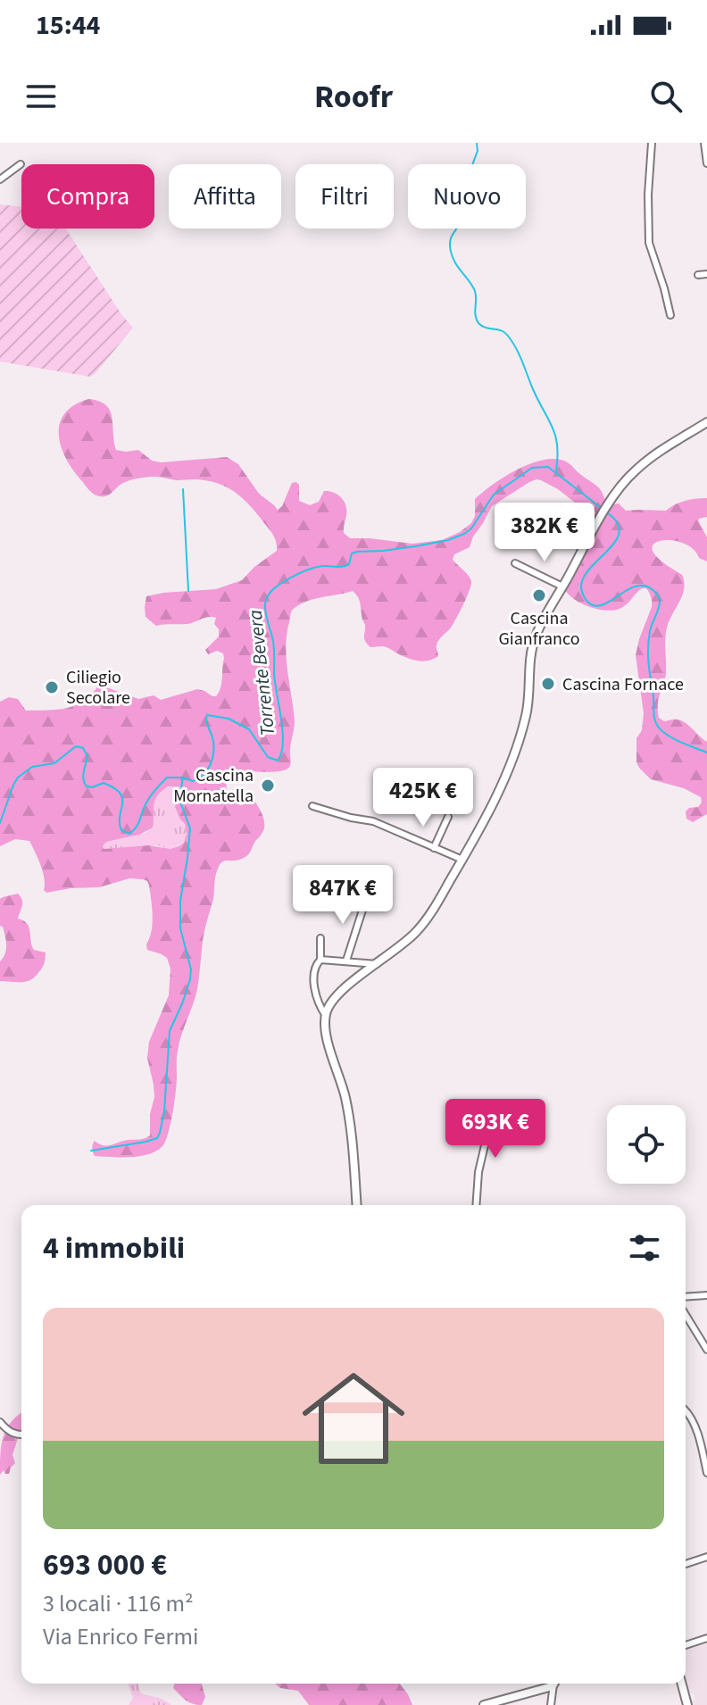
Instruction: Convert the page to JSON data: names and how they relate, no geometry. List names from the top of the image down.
{
  "water": ["Torrente Bevera"],
  "places": [
    "Cascina Gianfranco",
    "Cascina Fornace",
    "Ciliegio Secolare",
    "Cascina Mornatella"
  ],
  "page": {
    "status": "15:44",
    "header": "Roofr",
    "chip": [
      "Compra",
      "Affitta",
      "Filtri",
      "Nuovo"
    ],
    "price": [
      "382K €",
      "425K €",
      "847K €",
      "693K €"
    ],
    "heading": "4 immobili",
    "list": [
      {
        "name": "693 000 €",
        "note": "3 locali · 116 m² · Via Enrico Fermi"
      }
    ]
  }
}
